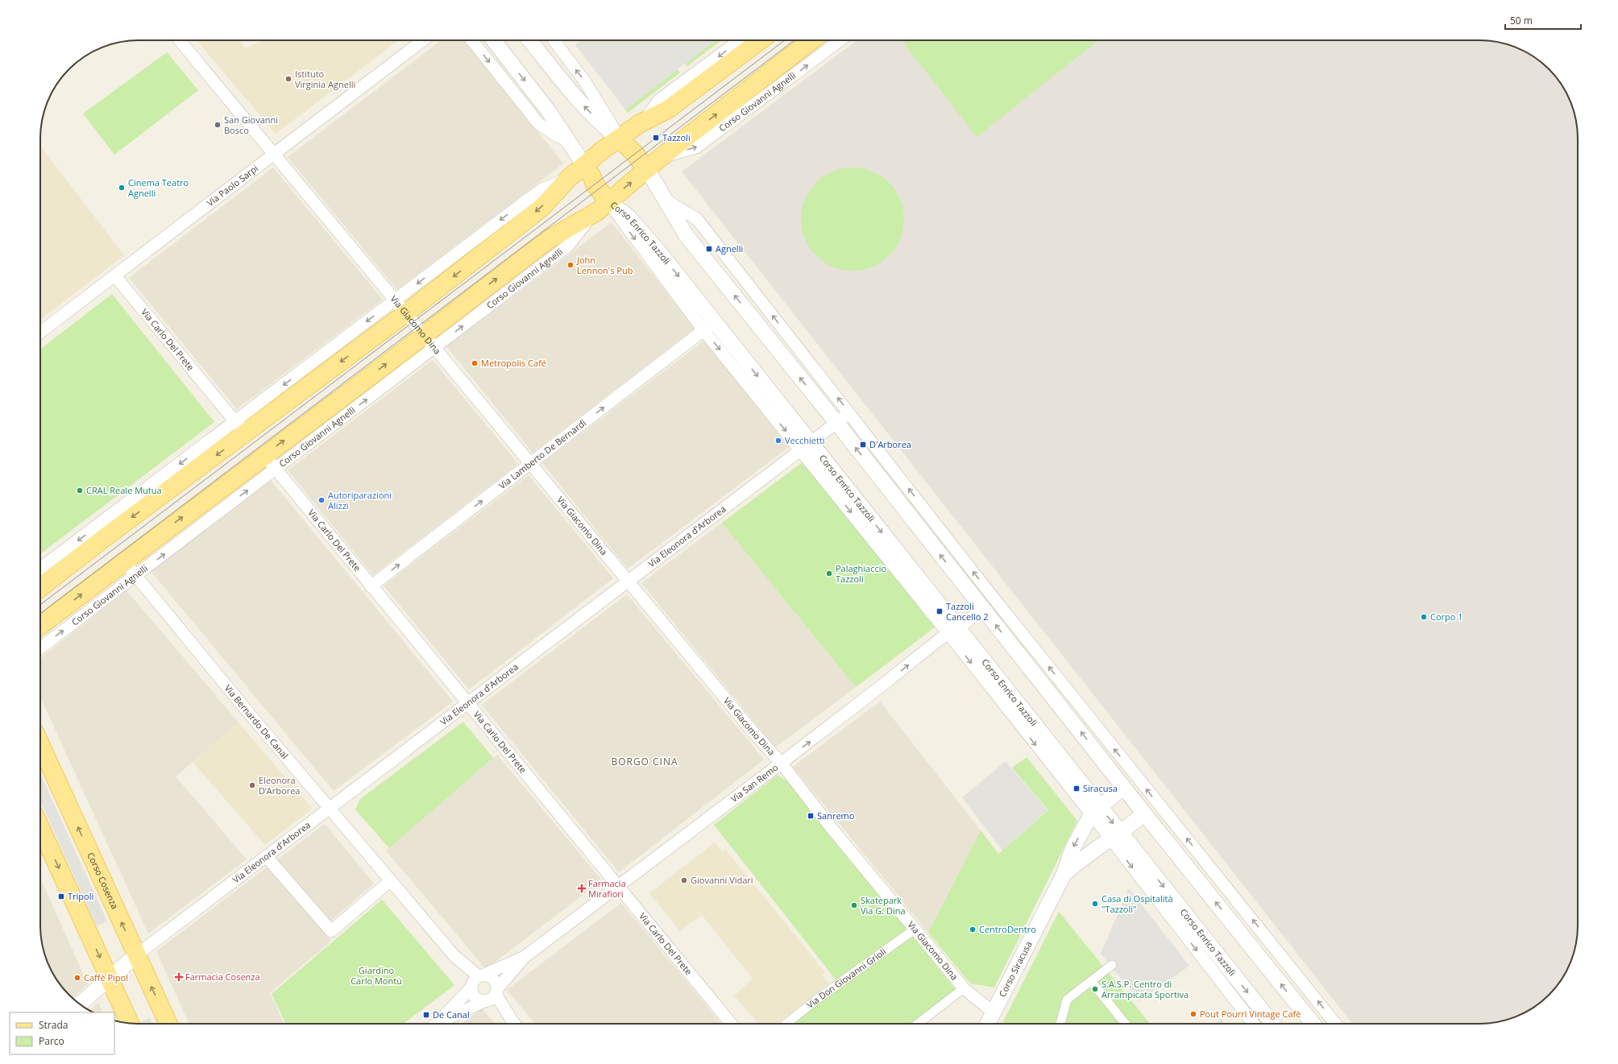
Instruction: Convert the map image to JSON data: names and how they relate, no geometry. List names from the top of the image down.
{
  "streets": {
    "main road": ["Corso Giovanni Agnelli", "Corso Cosenza"],
    "street": [
      "Via Paolo Sarpi",
      "Corso Enrico Tazzoli",
      "Via Giacomo Dina",
      "Via Carlo Del Prete",
      "Via Lamberto De Bernardi",
      "Via Eleonora d'Arborea",
      "Via Bernardo De Canal",
      "Via San Remo",
      "Corso Siracusa",
      "Via Don Giovanni Grioli"
    ]
  },
  "crossings": [
    ["Corso Giovanni Agnelli", "Corso Enrico Tazzoli"],
    ["Corso Giovanni Agnelli", "Via Giacomo Dina"],
    ["Corso Giovanni Agnelli", "Via Carlo Del Prete"],
    ["Corso Giovanni Agnelli", "Via Bernardo De Canal"],
    ["Via Paolo Sarpi", "Via Giacomo Dina"],
    ["Via Paolo Sarpi", "Via Carlo Del Prete"],
    ["Corso Enrico Tazzoli", "Via Lamberto De Bernardi"],
    ["Corso Enrico Tazzoli", "Via Eleonora d'Arborea"],
    ["Corso Enrico Tazzoli", "Via San Remo"],
    ["Corso Enrico Tazzoli", "Corso Siracusa"],
    ["Via Giacomo Dina", "Via Lamberto De Bernardi"],
    ["Via Giacomo Dina", "Via Eleonora d'Arborea"],
    ["Via Giacomo Dina", "Via San Remo"],
    ["Via Giacomo Dina", "Corso Siracusa"],
    ["Via Giacomo Dina", "Via Don Giovanni Grioli"],
    ["Via Carlo Del Prete", "Via Lamberto De Bernardi"],
    ["Via Carlo Del Prete", "Via Eleonora d'Arborea"],
    ["Via Carlo Del Prete", "Via San Remo"],
    ["Via Eleonora d'Arborea", "Via Bernardo De Canal"],
    ["Via Eleonora d'Arborea", "Corso Cosenza"],
    ["Via Bernardo De Canal", "Via San Remo"]
  ],
  "one_way": ["Via Lamberto De Bernardi"],
  "districts": ["BORGO CINA"],
  "parks": ["Giardino Carlo Montù"],
  "places": {
    "other": [
      "Istituto Virginia Agnelli",
      "San Giovanni Bosco",
      "Cinema Teatro Agnelli",
      "John Lennon's Pub",
      "Metropolis Café",
      "Vecchietti",
      "CRAL Reale Mutua",
      "Autoriparazioni Alizzi",
      "Palaghiaccio Tazzoli",
      "Corpo 1",
      "Eleonora D’Arborea",
      "Giovanni Vidari",
      "Casa di Ospitalità \"Tazzoli\"",
      "Skatepark Via G. Dina",
      "CentroDentro",
      "Caffè Pipol",
      "S.A.S.P. Centro di Arrampicata Sportiva",
      "Pout Pourrì Vintage Cafè"
    ],
    "transit": [
      "Tazzoli",
      "Agnelli",
      "D'Arborea",
      "Tazzoli Cancello 2",
      "Siracusa",
      "Sanremo",
      "Tripoli",
      "De Canal"
    ],
    "health": ["Farmacia Mirafiori", "Farmacia Cosenza"]
  },
  "legend": ["Strada", "Parco"],
  "scale_bar": "50 m"
}
